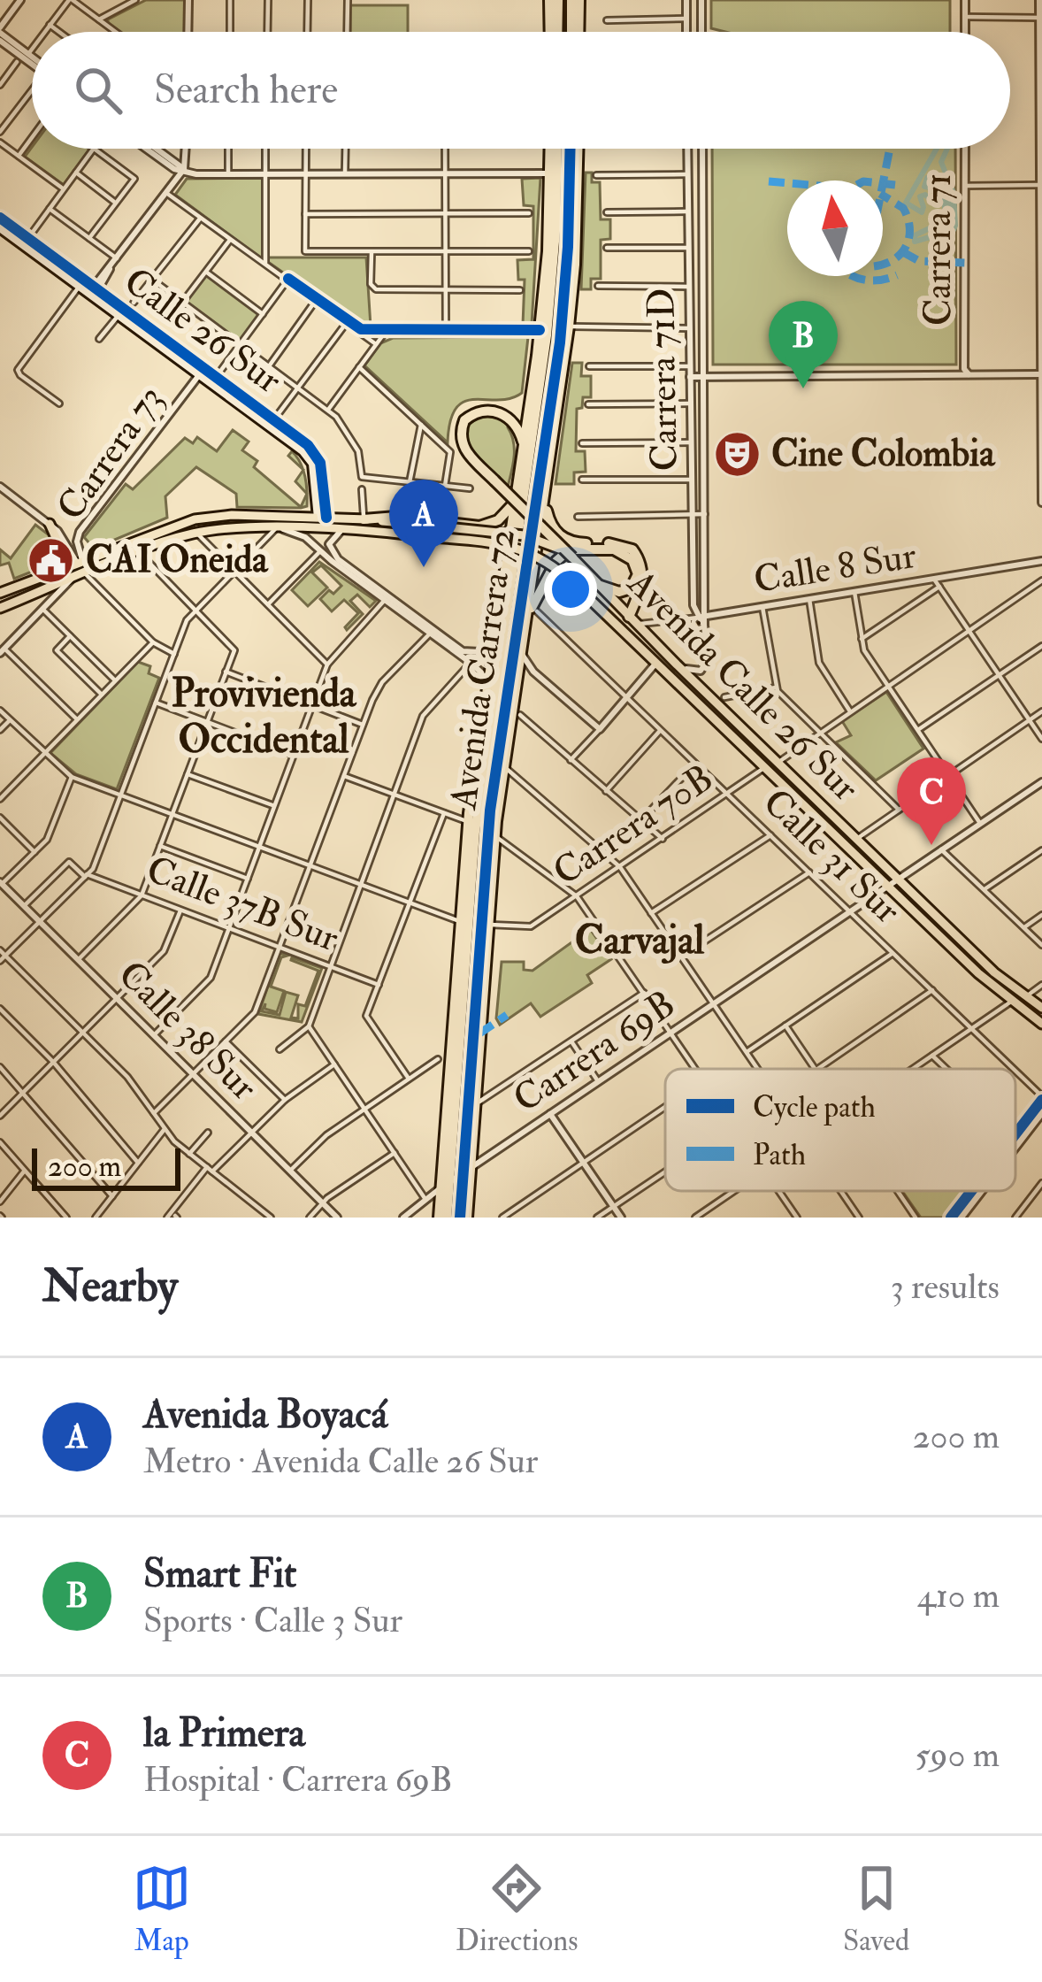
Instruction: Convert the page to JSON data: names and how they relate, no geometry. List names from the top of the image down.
{
  "streets": {
    "highway": ["Avenida Carrera 72"],
    "main road": ["Calle 26 Sur", "Avenida Calle 26 Sur"],
    "street": [
      "Carrera 71",
      "Carrera 71D",
      "Carrera 73",
      "Calle 8 Sur",
      "Carrera 70B",
      "Calle 31 Sur",
      "Calle 37B Sur",
      "Calle 38 Sur",
      "Carrera 69B"
    ]
  },
  "crossings": [
    ["Carrera 71", "Carrera 71D"],
    ["Calle 26 Sur", "Carrera 73"],
    ["Carrera 71D", "Calle 8 Sur"],
    ["Carrera 71D", "Avenida Calle 26 Sur"],
    ["Carrera 73", "Avenida Calle 26 Sur"],
    ["Calle 8 Sur", "Avenida Calle 26 Sur"],
    ["Avenida Carrera 72", "Carrera 70B"],
    ["Avenida Carrera 72", "Carrera 69B"],
    ["Avenida Calle 26 Sur", "Carrera 70B"],
    ["Avenida Calle 26 Sur", "Carrera 69B"],
    ["Carrera 70B", "Calle 31 Sur"],
    ["Calle 31 Sur", "Carrera 69B"],
    ["Calle 37B Sur", "Calle 38 Sur"]
  ],
  "districts": ["Provivienda Occidental", "Carvajal"],
  "places": {
    "theatre": ["Cine Colombia"],
    "public building": ["CAI Oneida"]
  },
  "legend": ["Cycle path", "Path"],
  "scale_bar": "200 m",
  "north": "top",
  "page": {
    "search": "Search here",
    "pins": ["B", "A", "C"],
    "scale": "200 m",
    "heading": ["Nearby", "3 results"],
    "list": [
      {
        "mark": "A",
        "name": "Avenida Boyacá",
        "note": "Metro · Avenida Calle 26 Sur",
        "value": "200 m"
      },
      {
        "mark": "B",
        "name": "Smart Fit",
        "note": "Sports · Calle 3 Sur",
        "value": "410 m"
      },
      {
        "mark": "C",
        "name": "la Primera",
        "note": "Hospital · Carrera 69B",
        "value": "590 m"
      }
    ],
    "nav": ["Map", "Directions", "Saved"]
  }
}
